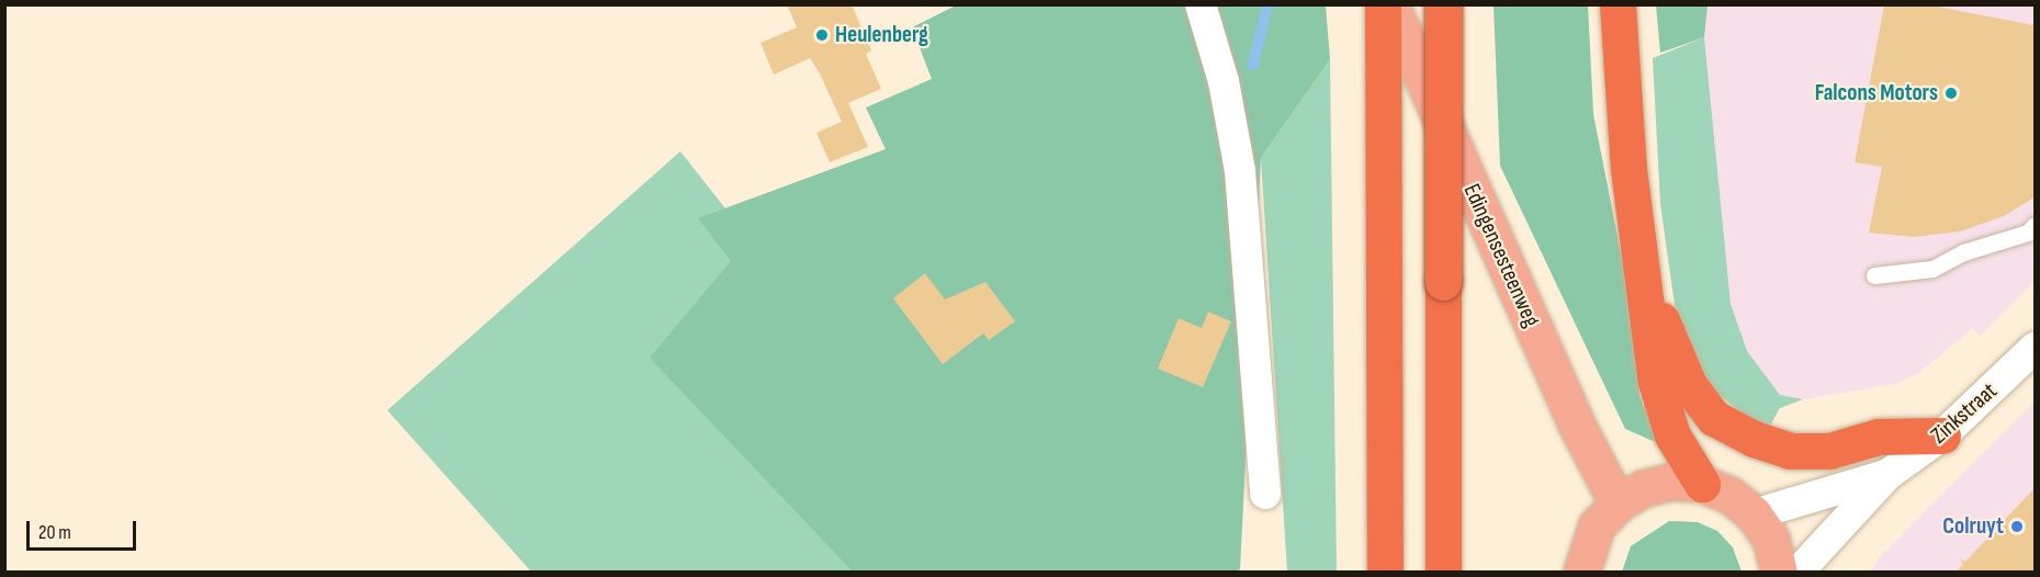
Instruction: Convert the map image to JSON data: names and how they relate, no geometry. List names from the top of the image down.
{
  "streets": {
    "main road": ["Edingensesteenweg"],
    "street": ["Zinkstraat"]
  },
  "places": ["Heulenberg", "Falcons Motors", "Colruyt"],
  "scale_bar": "20 m"
}
